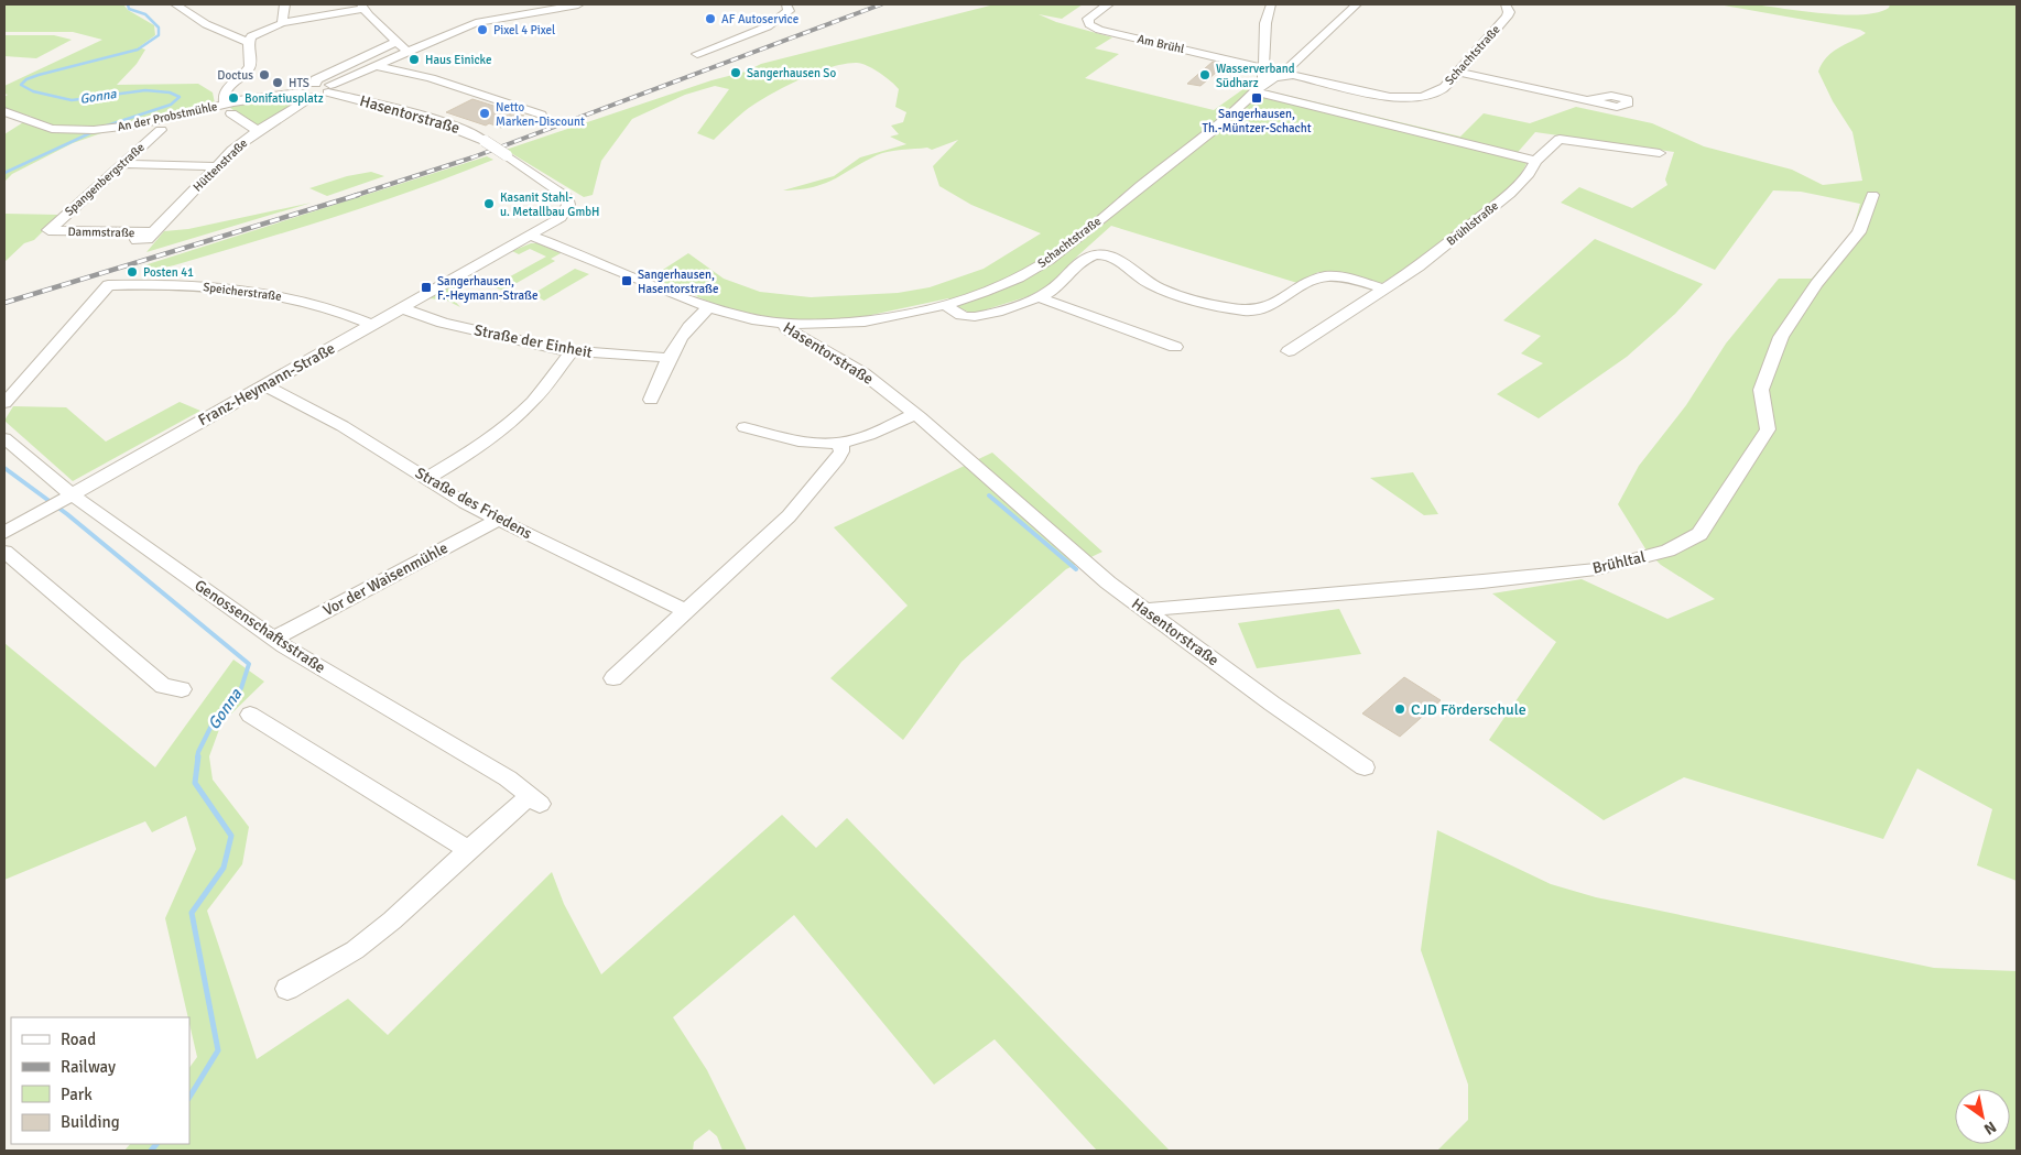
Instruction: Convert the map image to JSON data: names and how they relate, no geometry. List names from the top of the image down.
{
  "streets": {
    "street": [
      "Am Brühl",
      "Schachtstraße",
      "Hasentorstraße",
      "An der Probstmühle",
      "Hüttenstraße",
      "Spangenbergstraße",
      "Brühlstraße",
      "Dammstraße",
      "Speicherstraße",
      "Straße der Einheit",
      "Franz-Heymann-Straße",
      "Straße des Friedens",
      "Brühltal",
      "Vor der Waisenmühle",
      "Genossenschaftsstraße"
    ]
  },
  "crossings": [
    ["Am Brühl", "Schachtstraße"],
    ["Schachtstraße", "Hasentorstraße"],
    ["Hasentorstraße", "Hüttenstraße"],
    ["Hasentorstraße", "Franz-Heymann-Straße"],
    ["Hasentorstraße", "Brühltal"],
    ["An der Probstmühle", "Hüttenstraße"],
    ["Hüttenstraße", "Dammstraße"],
    ["Spangenbergstraße", "Dammstraße"],
    ["Speicherstraße", "Franz-Heymann-Straße"],
    ["Straße der Einheit", "Franz-Heymann-Straße"],
    ["Franz-Heymann-Straße", "Straße des Friedens"],
    ["Franz-Heymann-Straße", "Genossenschaftsstraße"],
    ["Straße des Friedens", "Vor der Waisenmühle"],
    ["Vor der Waisenmühle", "Genossenschaftsstraße"]
  ],
  "water": ["Gonna"],
  "places": {
    "other": [
      "AF Autoservice",
      "Pixel 4 Pixel",
      "Haus Einicke",
      "Sangerhausen So",
      "Doctus",
      "Wasserverband Südharz",
      "HTS",
      "Bonifatiusplatz",
      "Netto Marken-Discount",
      "Kasanit Stahl- u. Metallbau GmbH",
      "Posten 41",
      "CJD Förderschule"
    ],
    "transit": ["Sangerhausen, Th.-Müntzer-Schacht", "Sangerhausen, Hasentorstraße", "Sangerhausen, F.-Heymann-Straße"]
  },
  "legend": [
    "Road",
    "Railway",
    "Park",
    "Building"
  ],
  "north": "bottom right"
}
